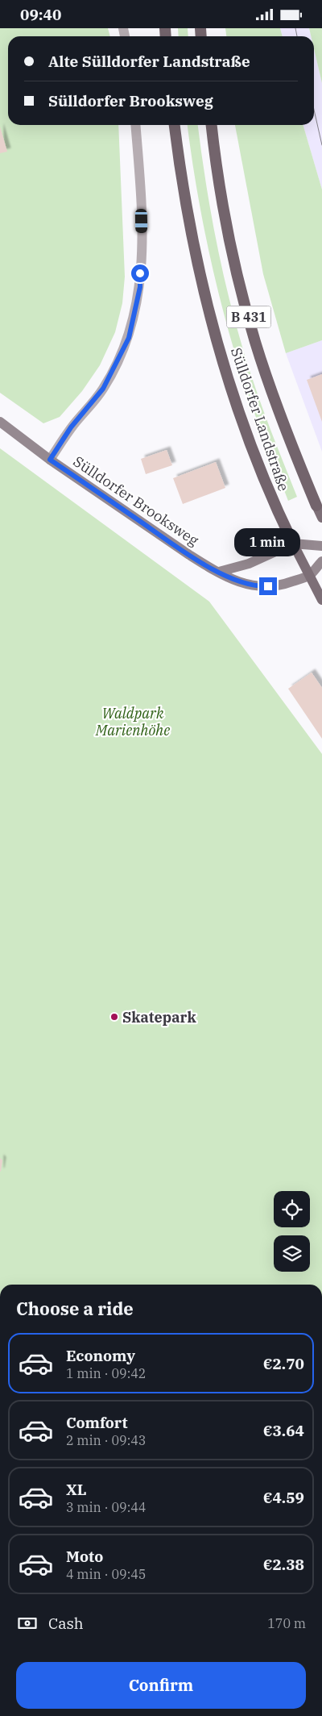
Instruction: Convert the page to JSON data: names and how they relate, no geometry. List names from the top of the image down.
{
  "streets": {
    "highway": ["B 431", "Sülldorfer Landstraße"],
    "main road": ["Sülldorfer Brooksweg"]
  },
  "crossings": [
    ["Sülldorfer Landstraße", "Sülldorfer Brooksweg"]
  ],
  "parks": ["Waldpark Marienhöhe"],
  "places": ["Skatepark"],
  "page": {
    "status": "09:40",
    "banner": ["Alte Sülldorfer Landstraße", "Sülldorfer Brooksweg"],
    "bubble": "1 min",
    "heading": "Choose a ride",
    "list": [
      {
        "name": "Economy",
        "note": "1 min · 09:42",
        "value": "€2.70"
      },
      {
        "name": "Comfort",
        "note": "2 min · 09:43",
        "value": "€3.64"
      },
      {
        "name": "XL",
        "note": "3 min · 09:44",
        "value": "€4.59"
      },
      {
        "name": "Moto",
        "note": "4 min · 09:45",
        "value": "€2.38"
      }
    ],
    "pay": ["Cash", "170 m"],
    "buttons": "Confirm"
  }
}
